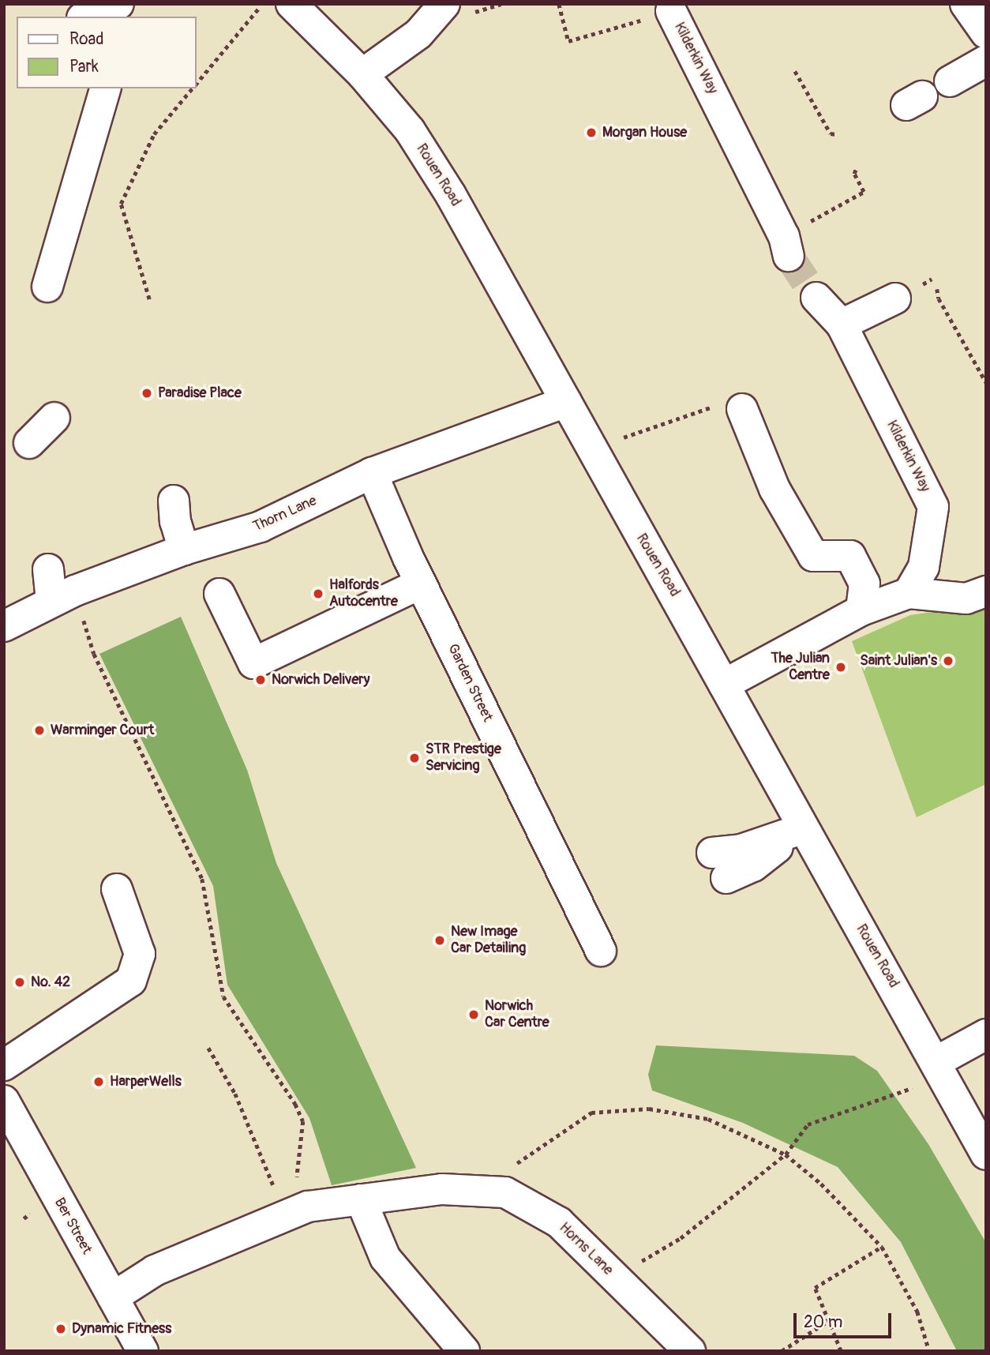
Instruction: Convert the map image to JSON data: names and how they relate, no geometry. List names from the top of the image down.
{
  "streets": {
    "street": [
      "Kilderkin Way",
      "Rouen Road",
      "Thorn Lane",
      "Garden Street",
      "Ber Street",
      "Horns Lane"
    ]
  },
  "crossings": [
    ["Rouen Road", "Thorn Lane"],
    ["Thorn Lane", "Garden Street"],
    ["Ber Street", "Horns Lane"]
  ],
  "places": [
    "Morgan House",
    "Paradise Place",
    "Halfords Autocentre",
    "Saint Julian's",
    "The Julian Centre",
    "Norwich Delivery",
    "Warminger Court",
    "STR Prestige Servicing",
    "New Image Car Detailing",
    "No. 42",
    "Norwich Car Centre",
    "HarperWells",
    "Dynamic Fitness"
  ],
  "legend": ["Road", "Park"],
  "scale_bar": "20 m"
}
